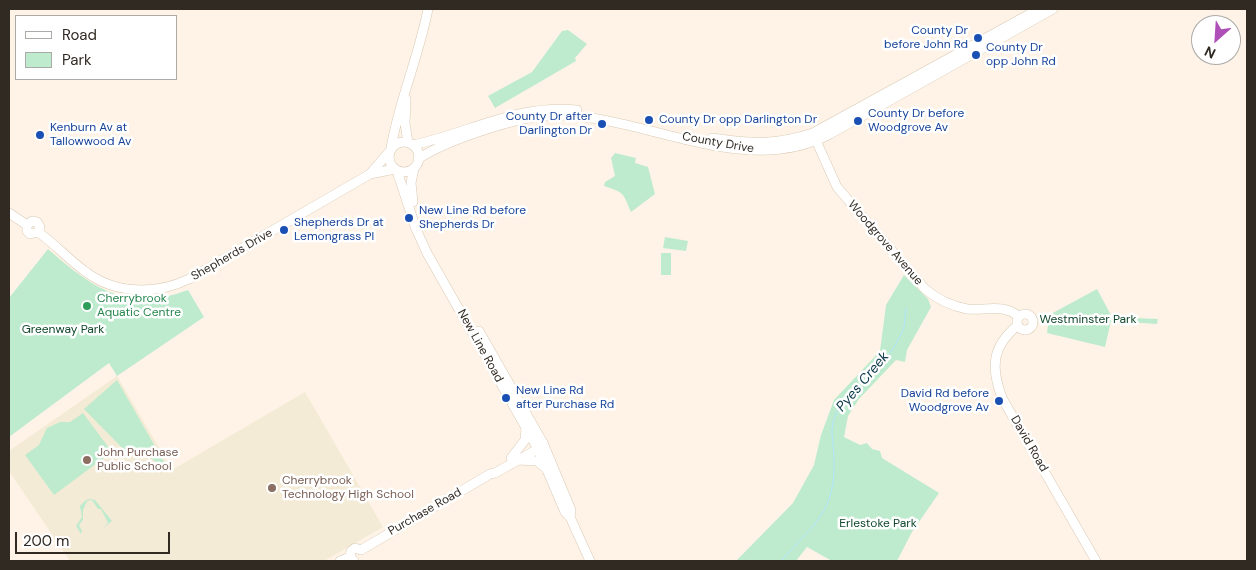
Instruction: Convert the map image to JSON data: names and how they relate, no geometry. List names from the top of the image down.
{
  "streets": {
    "main road": [
      "County Drive",
      "Woodgrove Avenue",
      "Shepherds Drive",
      "New Line Road",
      "David Road",
      "Purchase Road"
    ]
  },
  "crossings": [
    ["County Drive", "Woodgrove Avenue"],
    ["County Drive", "Shepherds Drive"],
    ["County Drive", "New Line Road"],
    ["Woodgrove Avenue", "David Road"],
    ["Shepherds Drive", "New Line Road"],
    ["New Line Road", "Purchase Road"]
  ],
  "water": ["Pyes Creek"],
  "parks": ["Westminster Park", "Greenway Park", "Erlestoke Park"],
  "places": [
    "County Dr before John Rd",
    "County Dr opp John Rd",
    "County Dr opp Darlington Dr",
    "County Dr before Woodgrove Av",
    "County Dr after Darlington Dr",
    "Kenburn Av at Tallowwood Av",
    "New Line Rd before Shepherds Dr",
    "Shepherds Dr at Lemongrass Pl",
    "Cherrybrook Aquatic Centre",
    "New Line Rd after Purchase Rd",
    "David Rd before Woodgrove Av",
    "John Purchase Public School",
    "Cherrybrook Technology High School"
  ],
  "legend": ["Road", "Park"],
  "scale_bar": "200 m",
  "north": "bottom left"
}
